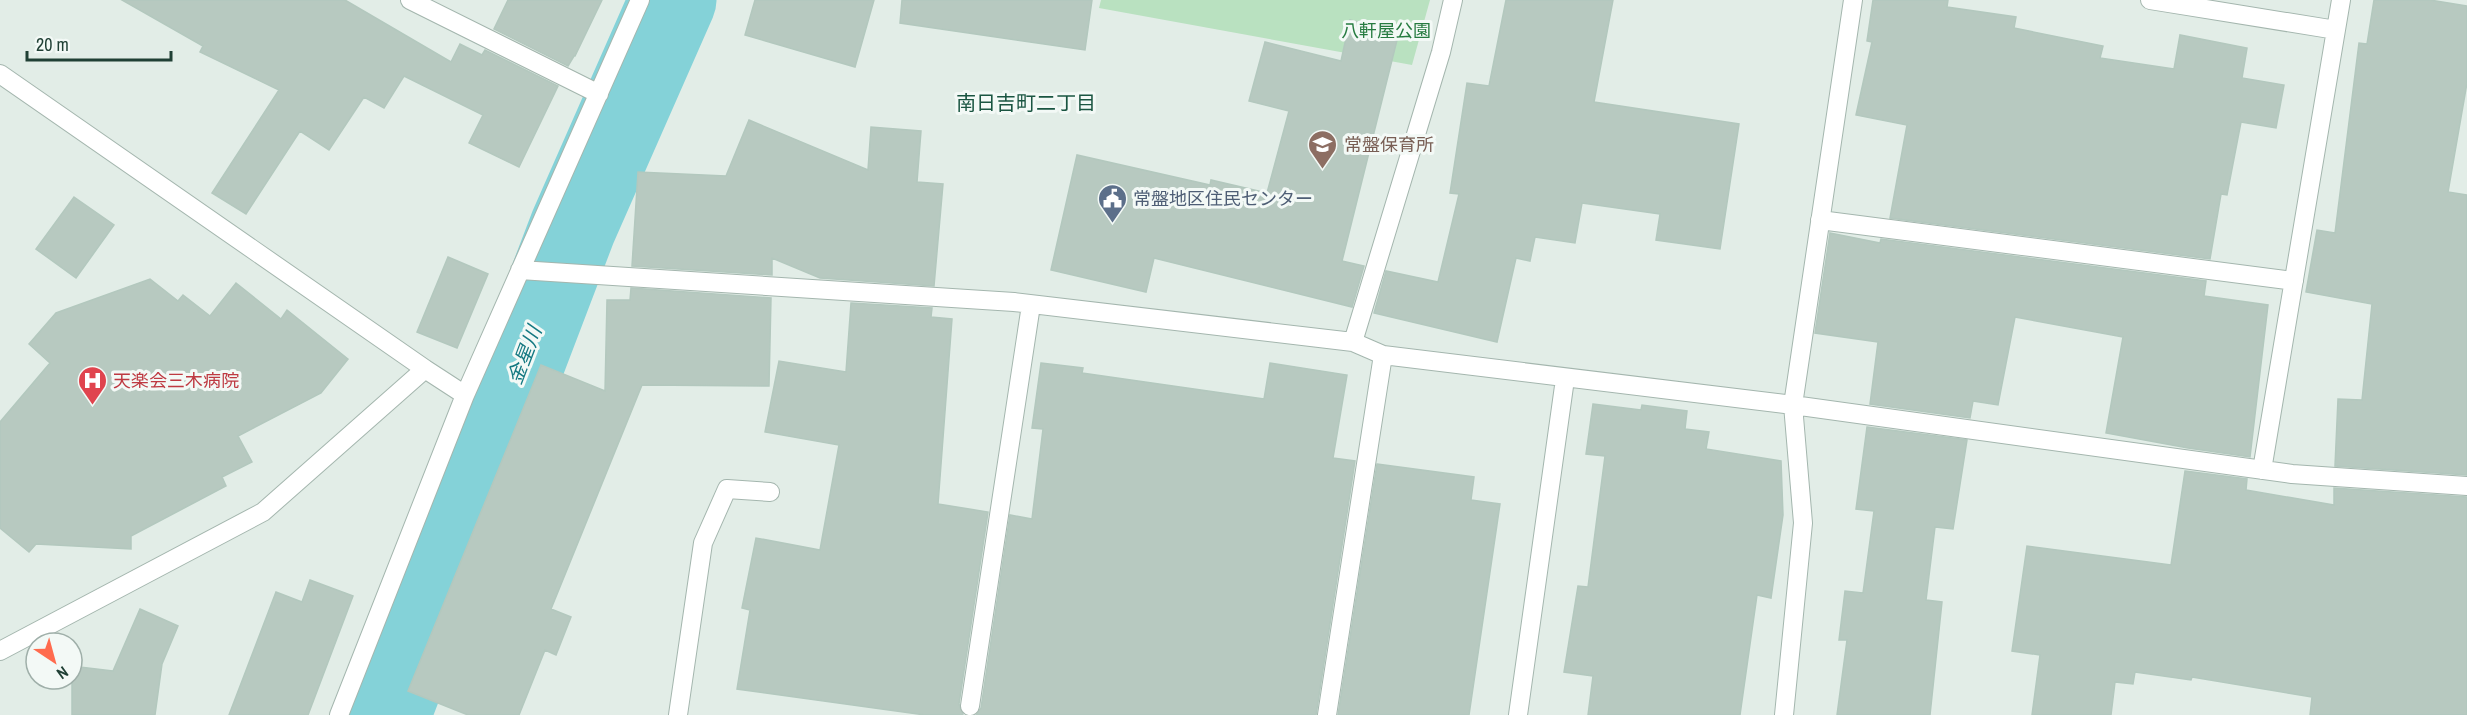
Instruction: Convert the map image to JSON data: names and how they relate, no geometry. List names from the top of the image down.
{
  "districts": ["南日吉町二丁目"],
  "water": ["金星川"],
  "parks": ["八軒屋公園"],
  "places": {
    "school or university": ["常盤保育所"],
    "public building": ["常盤地区住民センター"],
    "hospital": ["天楽会三木病院"]
  },
  "scale_bar": "20 m",
  "north": "bottom right"
}
